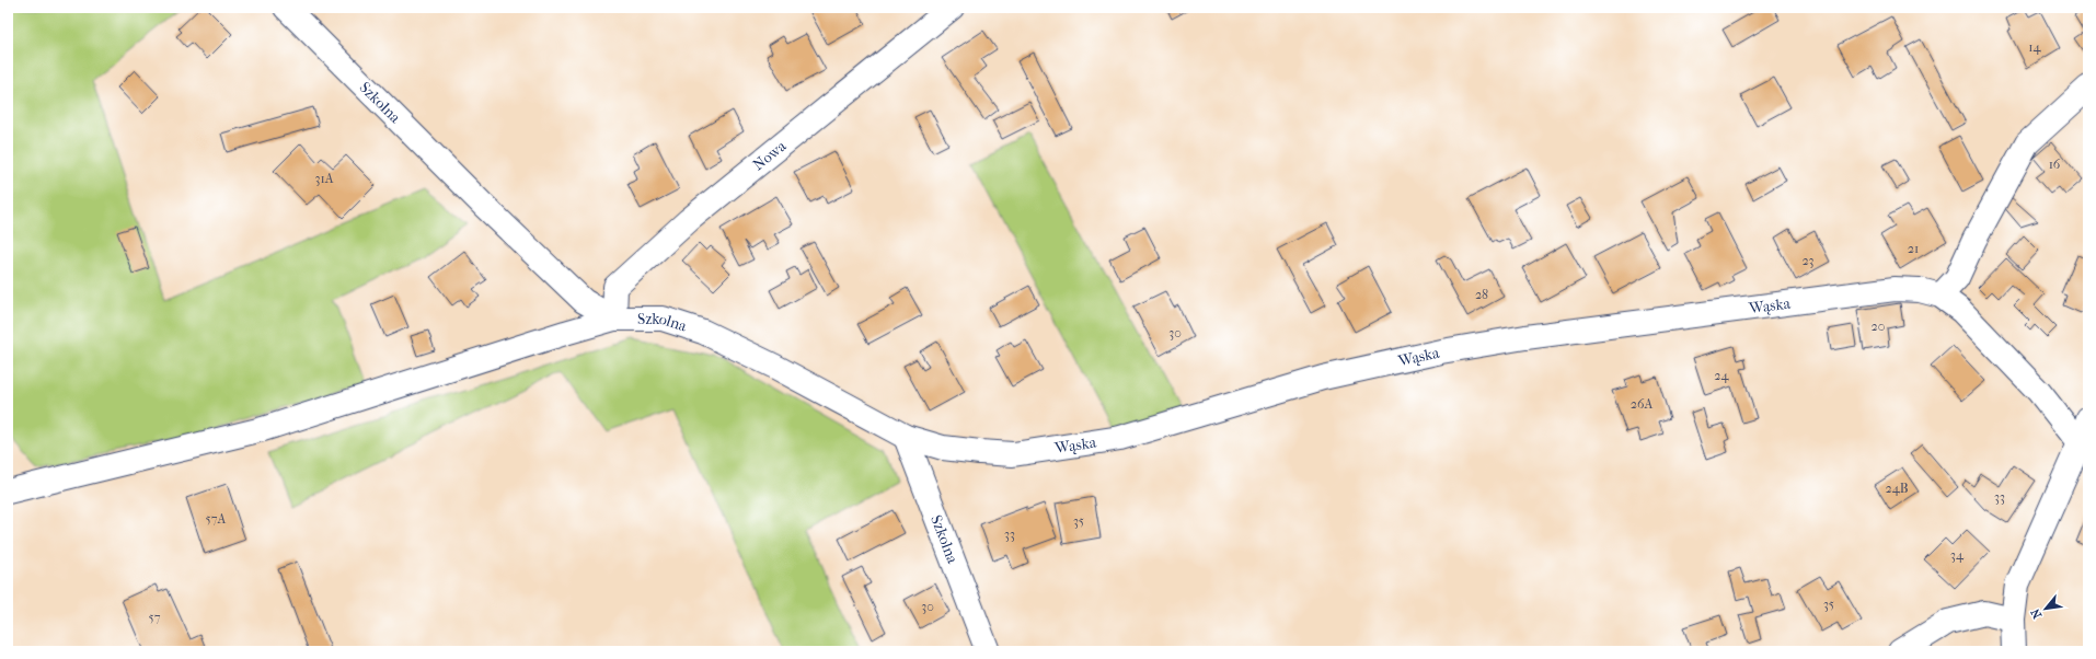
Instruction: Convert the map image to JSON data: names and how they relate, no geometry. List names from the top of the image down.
{
  "streets": {
    "street": ["Szkolna", "Nowa", "Wąska"]
  },
  "crossings": [
    ["Szkolna", "Nowa"],
    ["Szkolna", "Wąska"]
  ],
  "house_numbers": [
    "14",
    "16",
    "31A",
    "21",
    "23",
    "28",
    "20",
    "30",
    "24",
    "26A",
    "24B",
    "33",
    "57A",
    "35",
    "33",
    "34",
    "35",
    "30",
    "57"
  ],
  "north": "bottom left"
}
